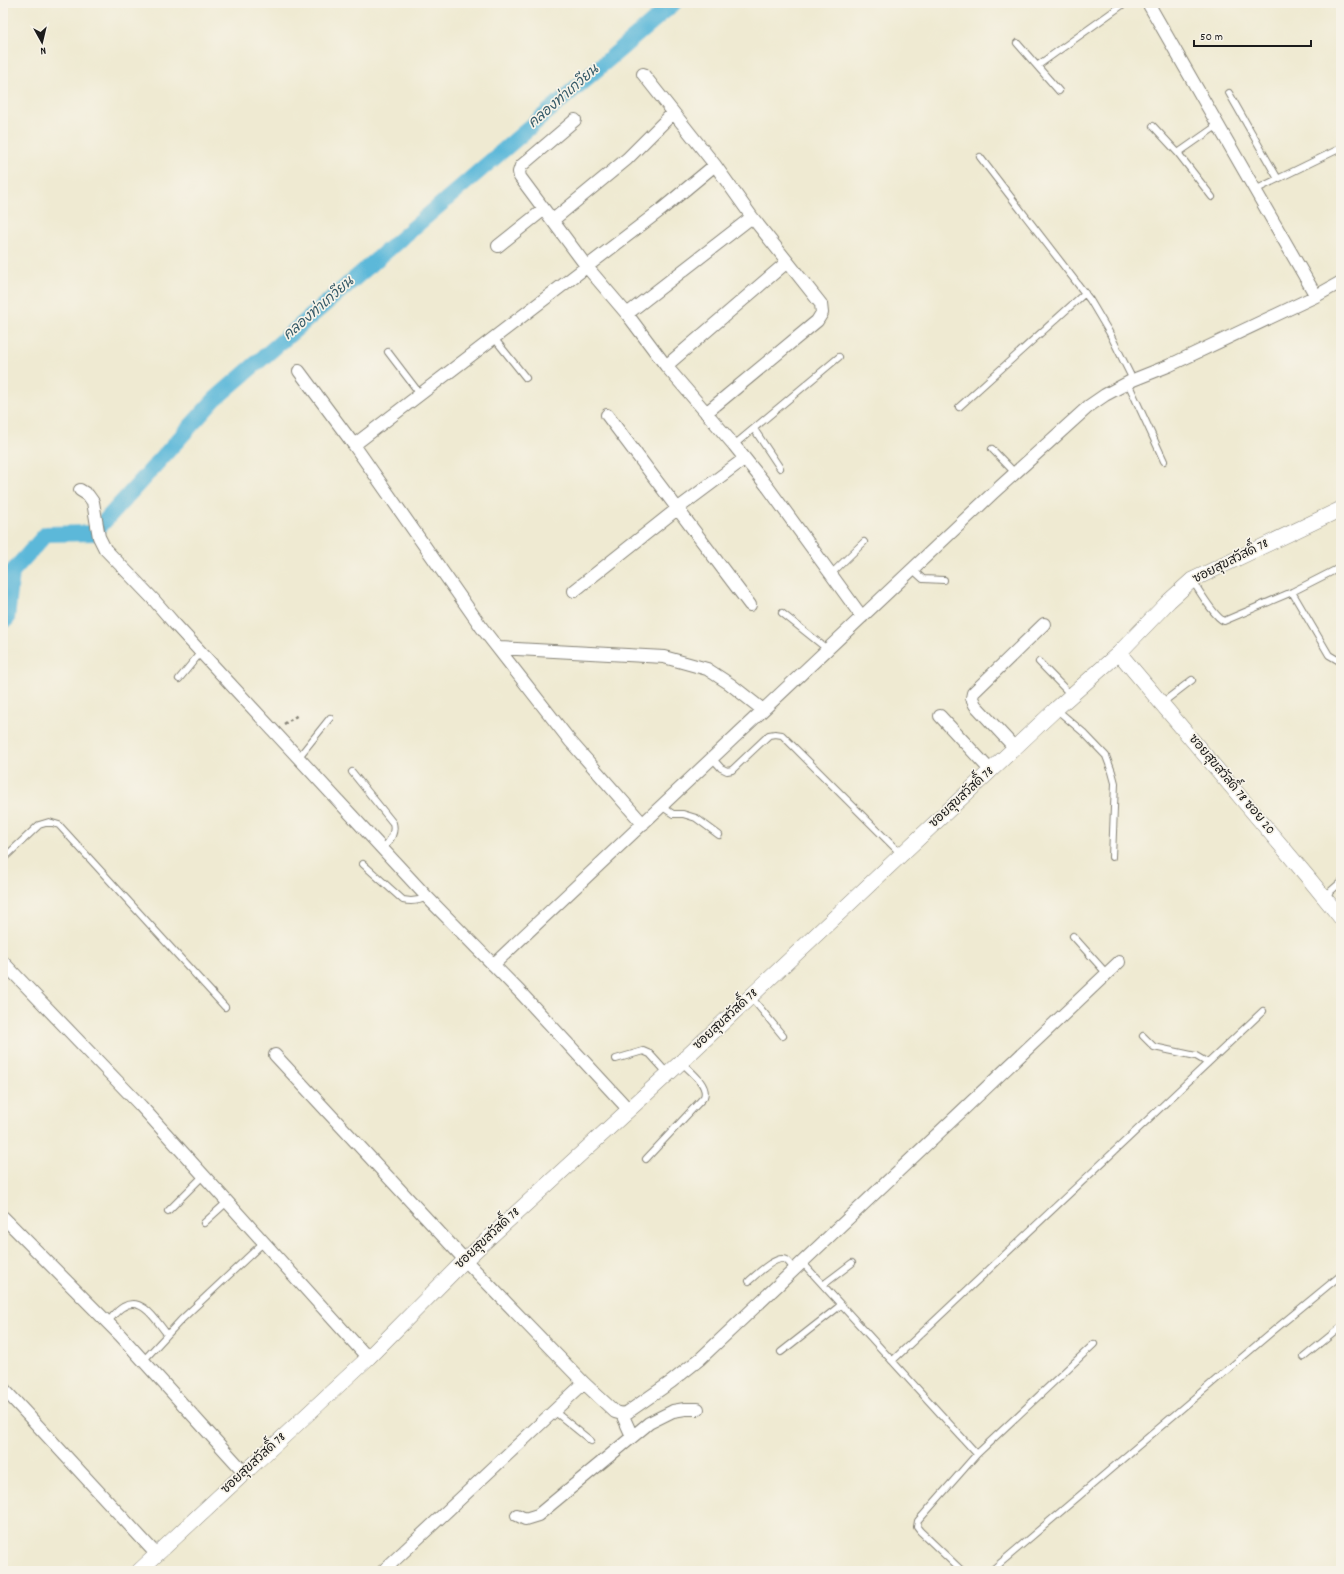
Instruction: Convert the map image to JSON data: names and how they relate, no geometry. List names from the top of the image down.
{
  "streets": {
    "street": ["ซอยสุขสวัสดิ์ 78", "ซอยสุขสวัสดิ์ 78 ซอย 20"]
  },
  "crossings": [
    ["ซอยสุขสวัสดิ์ 78", "ซอยสุขสวัสดิ์ 78 ซอย 20"]
  ],
  "water": ["คลองท่าเกวียน"],
  "scale_bar": "50 m",
  "north": "bottom"
}
